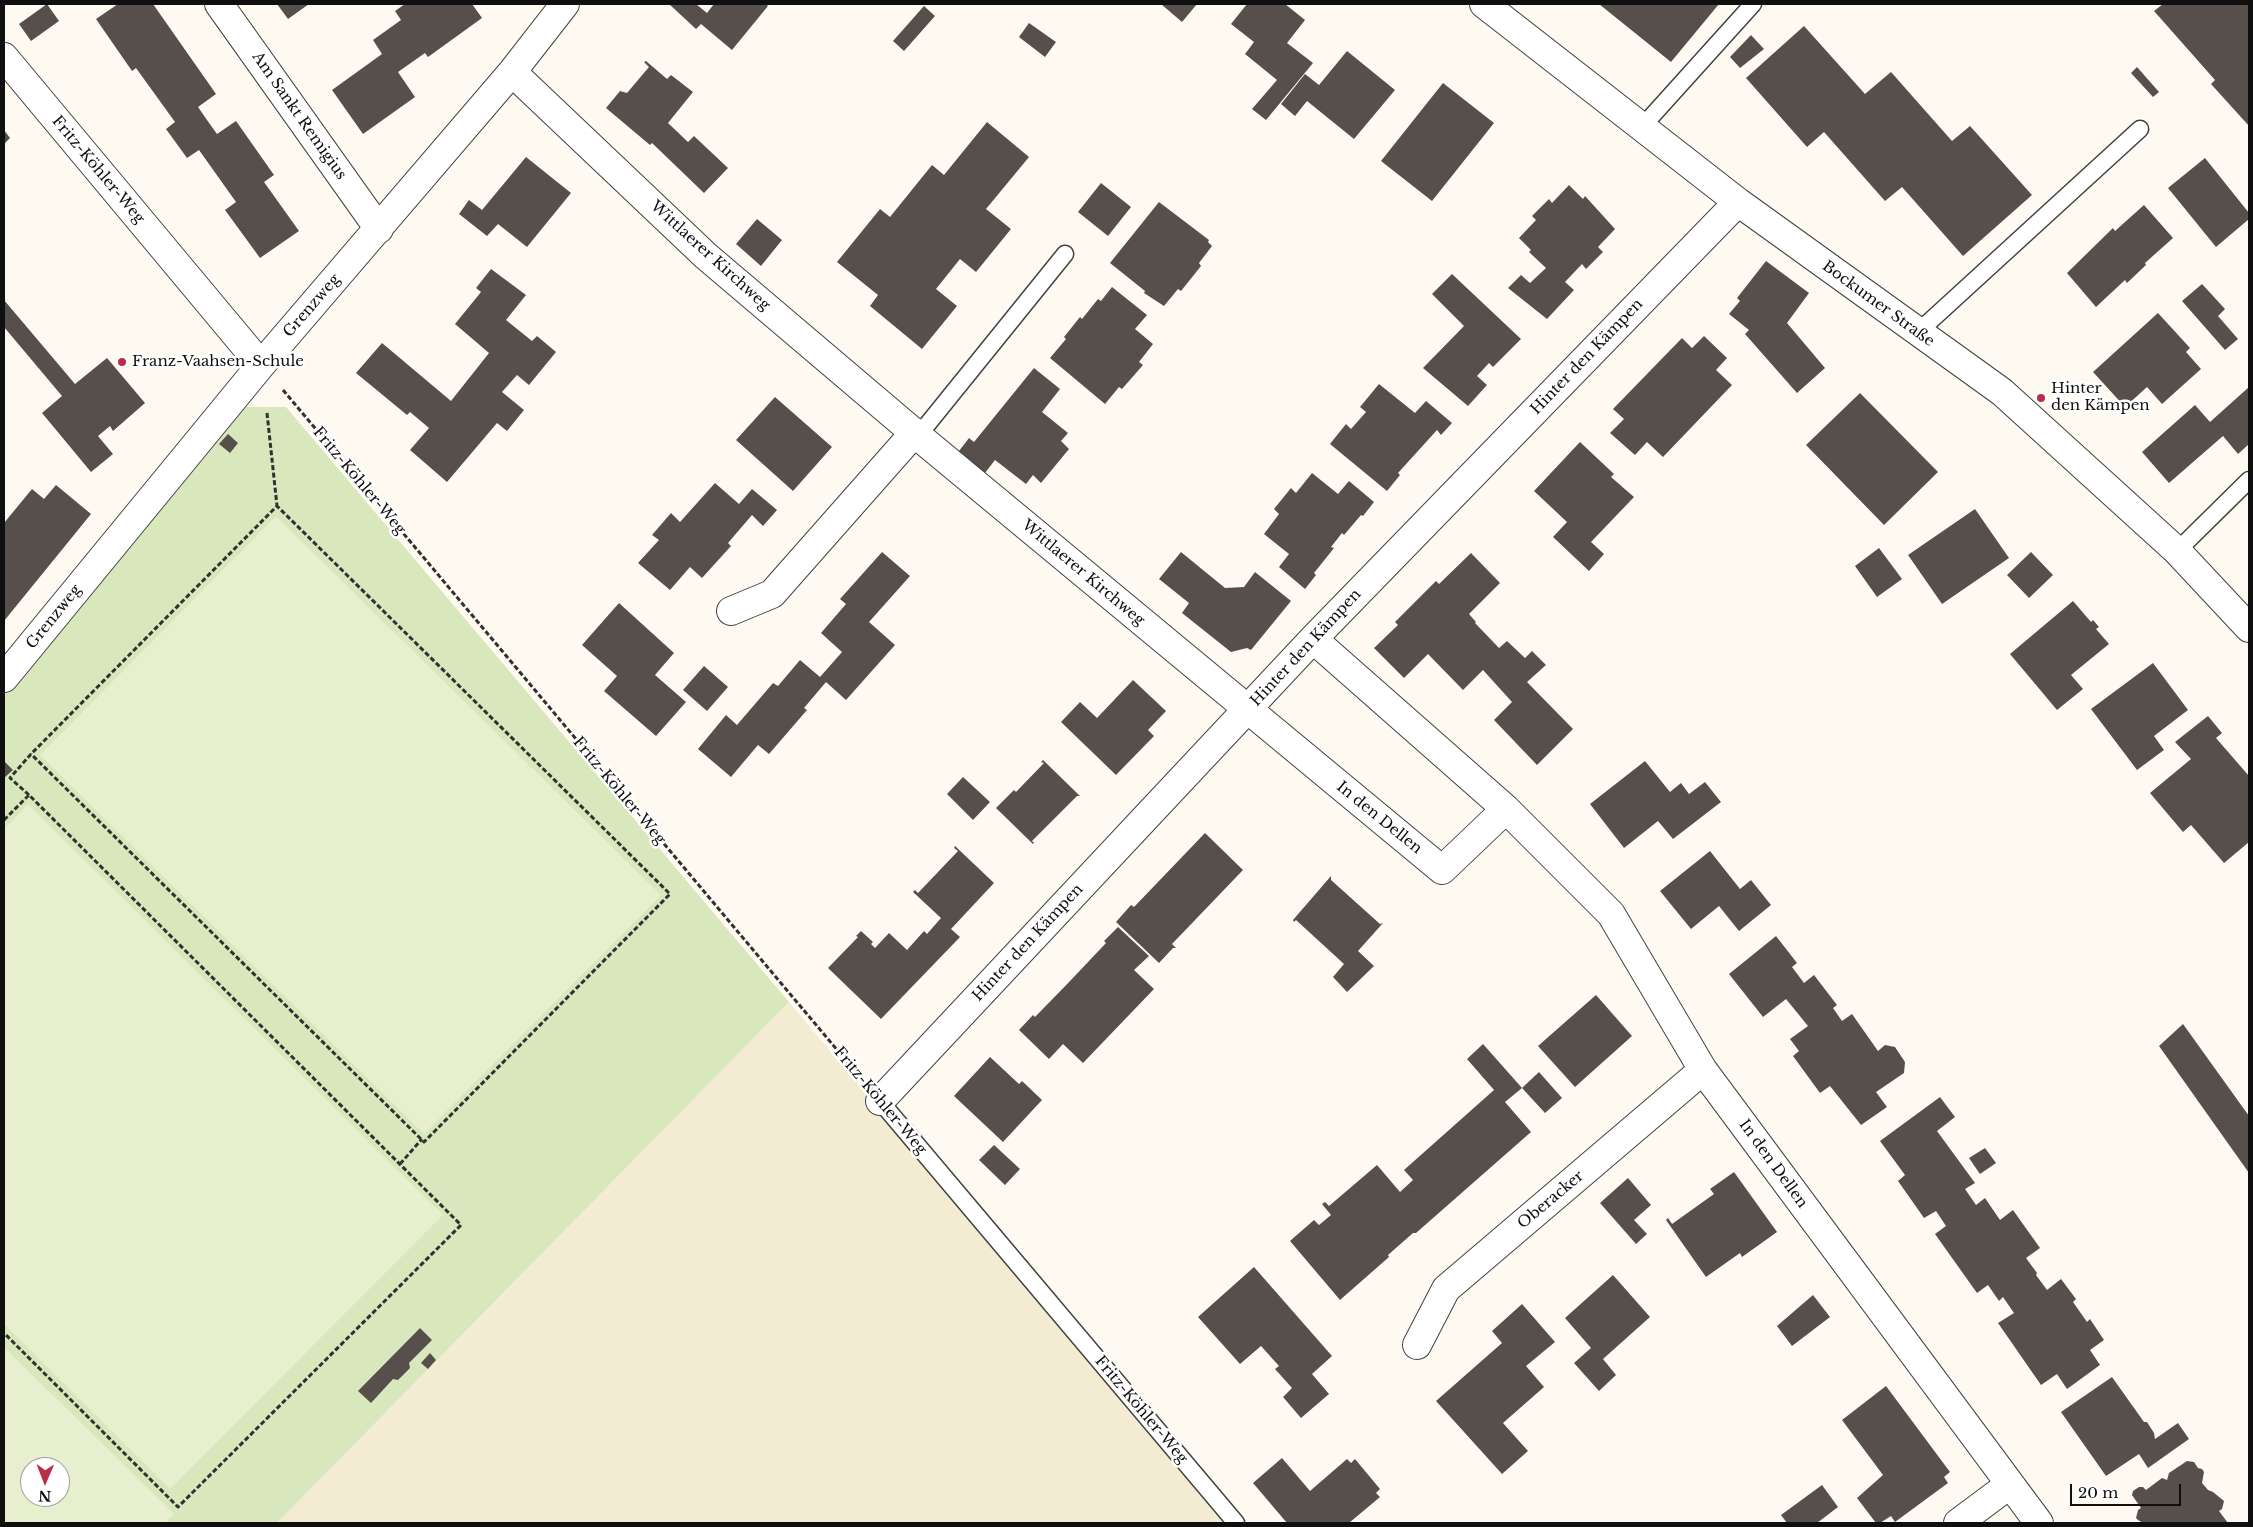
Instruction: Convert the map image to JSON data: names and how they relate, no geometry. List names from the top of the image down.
{
  "streets": {
    "street": [
      "Am Sankt Remigius",
      "Fritz-Köhler-Weg",
      "Wittlaerer Kirchweg",
      "Bockumer Straße",
      "Grenzweg",
      "Hinter den Kämpen",
      "In den Dellen",
      "Oberacker"
    ]
  },
  "crossings": [
    ["Am Sankt Remigius", "Grenzweg"],
    ["Fritz-Köhler-Weg", "Grenzweg"],
    ["Fritz-Köhler-Weg", "Hinter den Kämpen"],
    ["Wittlaerer Kirchweg", "Grenzweg"],
    ["Wittlaerer Kirchweg", "Hinter den Kämpen"],
    ["Wittlaerer Kirchweg", "In den Dellen"],
    ["Bockumer Straße", "Hinter den Kämpen"],
    ["Hinter den Kämpen", "In den Dellen"],
    ["In den Dellen", "Oberacker"]
  ],
  "places": ["Franz-Vaahsen-Schule", "Hinter den Kämpen"],
  "scale_bar": "20 m",
  "north": "bottom"
}
